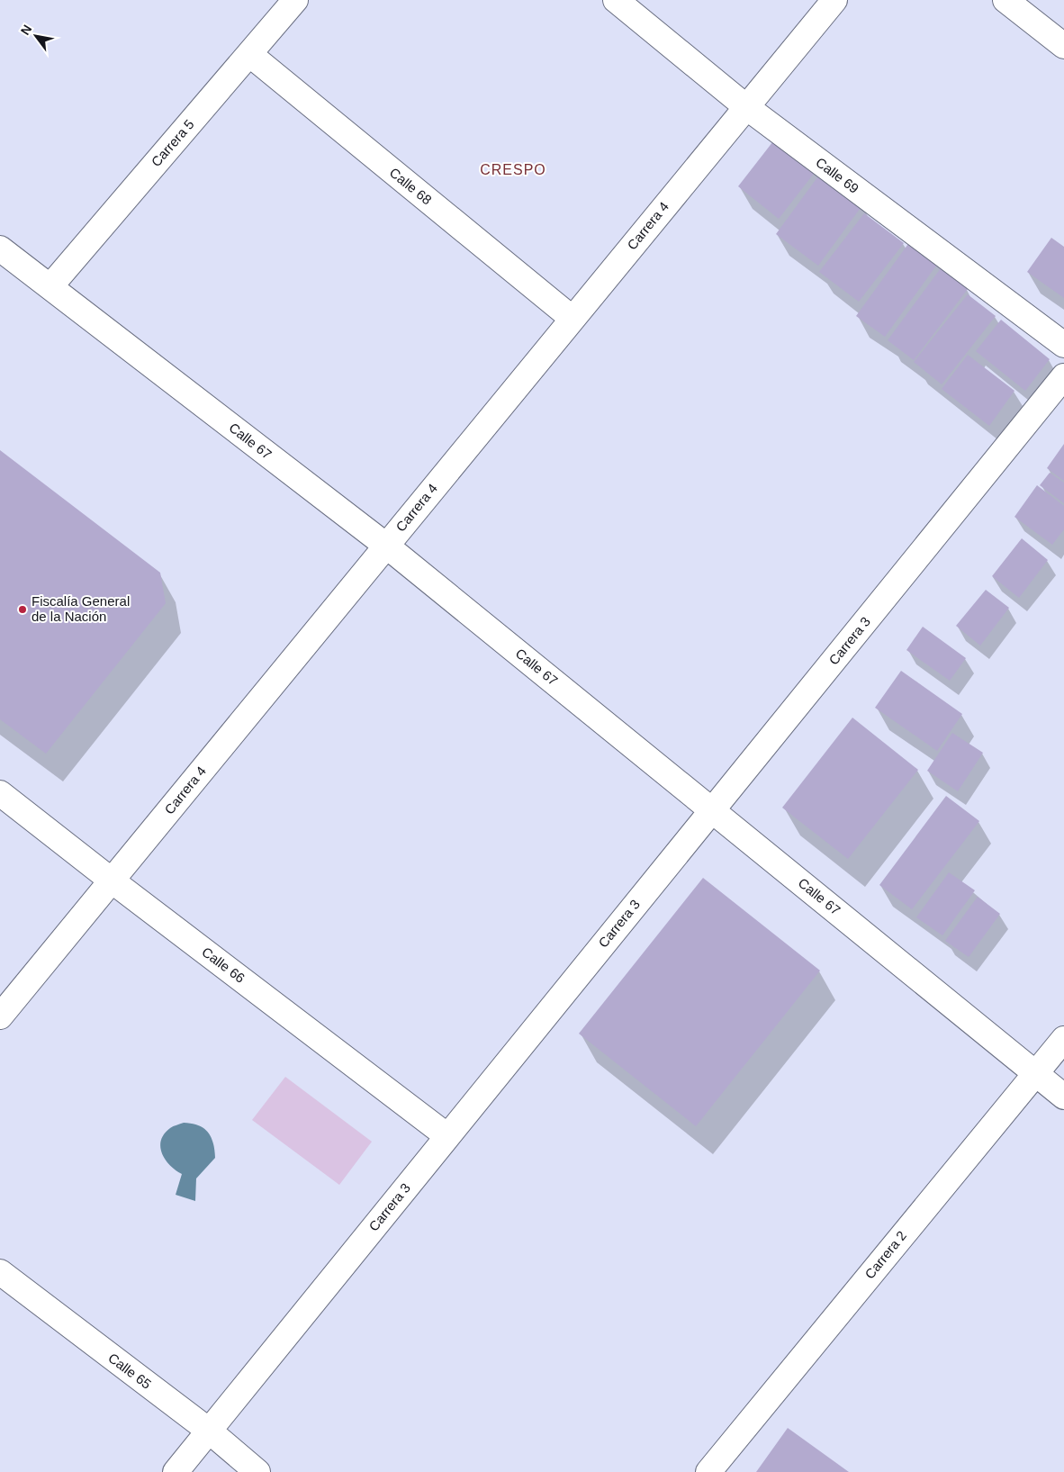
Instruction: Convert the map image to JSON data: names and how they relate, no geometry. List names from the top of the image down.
{
  "streets": {
    "street": [
      "Carrera 5",
      "Calle 69",
      "Calle 68",
      "Carrera 4",
      "Calle 67",
      "Carrera 3",
      "Calle 66",
      "Carrera 2",
      "Calle 65"
    ]
  },
  "crossings": [
    ["Carrera 5", "Calle 68"],
    ["Carrera 5", "Calle 67"],
    ["Calle 69", "Carrera 4"],
    ["Calle 68", "Carrera 4"],
    ["Carrera 4", "Calle 67"],
    ["Carrera 4", "Calle 66"],
    ["Calle 67", "Carrera 3"],
    ["Calle 67", "Carrera 2"],
    ["Carrera 3", "Calle 66"],
    ["Carrera 3", "Calle 65"]
  ],
  "districts": ["CRESPO"],
  "places": ["Fiscalía General de la Nación"],
  "north": "top left"
}
